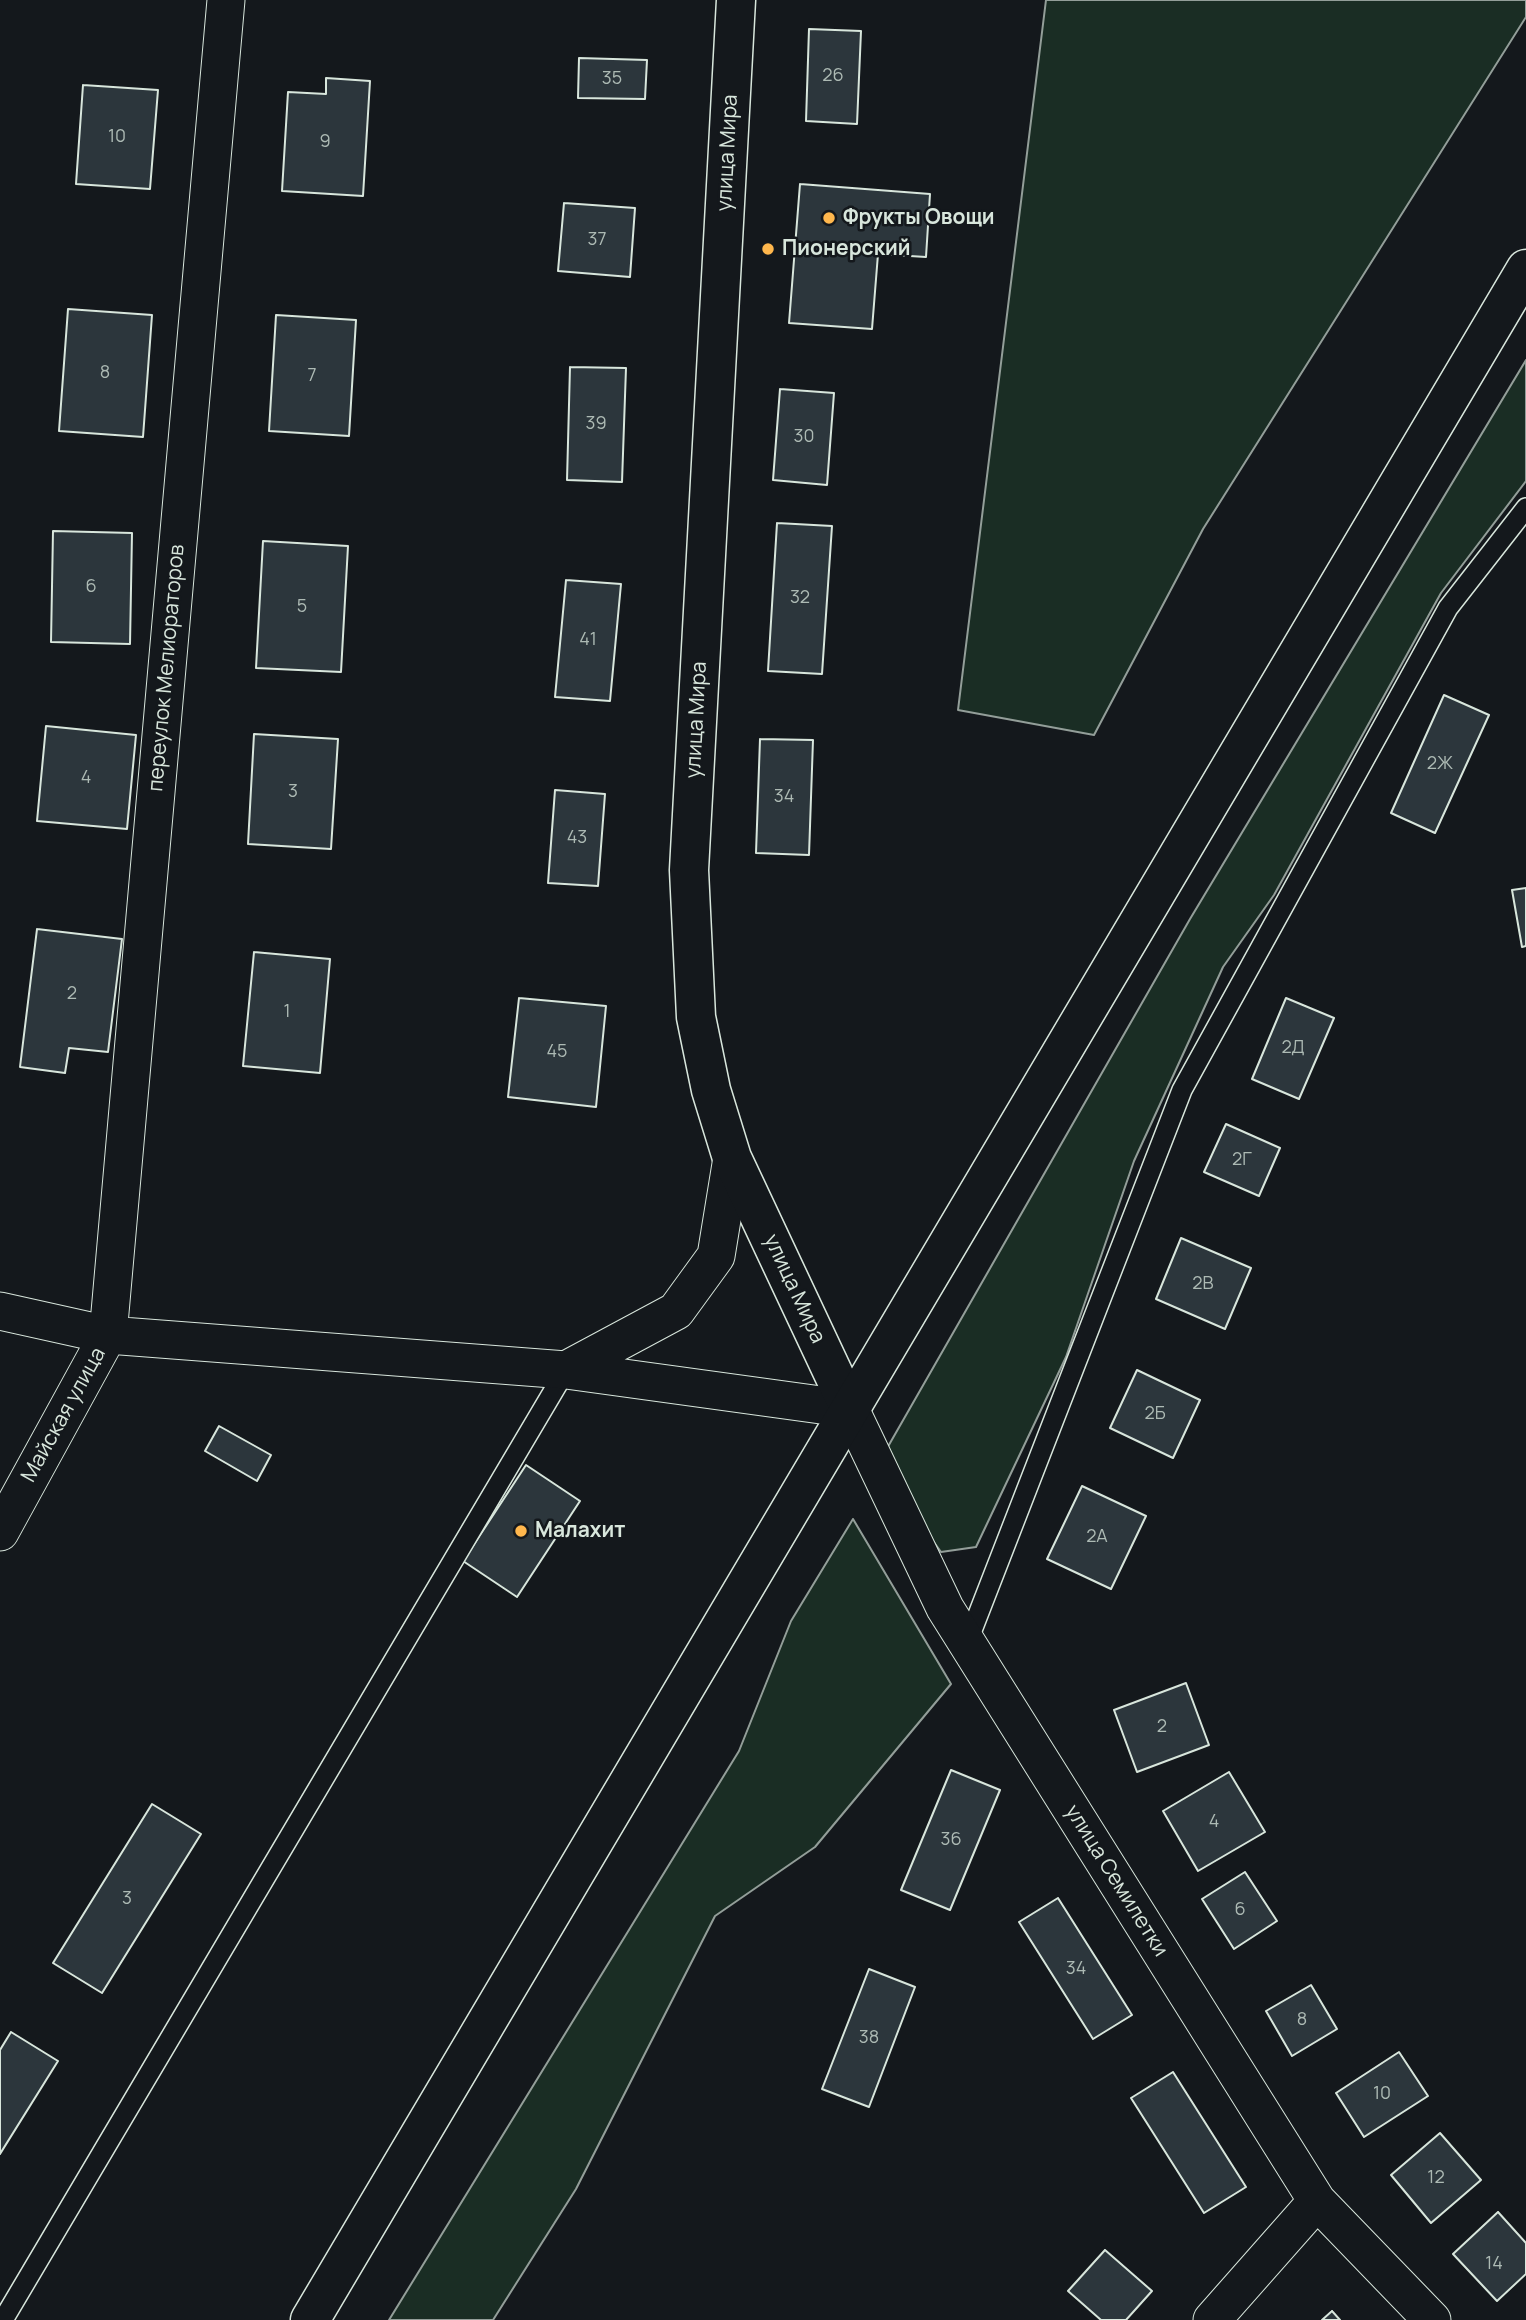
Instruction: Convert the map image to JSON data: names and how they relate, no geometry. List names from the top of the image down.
{
  "streets": {
    "main road": ["улица Мира"],
    "street": ["переулок Мелиораторов", "Майская улица", "улица Семилетки"]
  },
  "crossings": [
    ["улица Мира", "улица Семилетки"],
    ["переулок Мелиораторов", "Майская улица"]
  ],
  "places": ["Фрукты Овощи", "Пионерский", "Малахит"],
  "house_numbers": [
    "26",
    "35",
    "10",
    "9",
    "37",
    "8",
    "7",
    "39",
    "30",
    "6",
    "32",
    "5",
    "41",
    "2Ж",
    "4",
    "3",
    "34",
    "43",
    "2",
    "1",
    "2Д",
    "45",
    "2Г",
    "2В",
    "2Б",
    "2А",
    "2",
    "4",
    "36",
    "3",
    "6",
    "34",
    "8",
    "38",
    "10",
    "12",
    "14"
  ]
}
